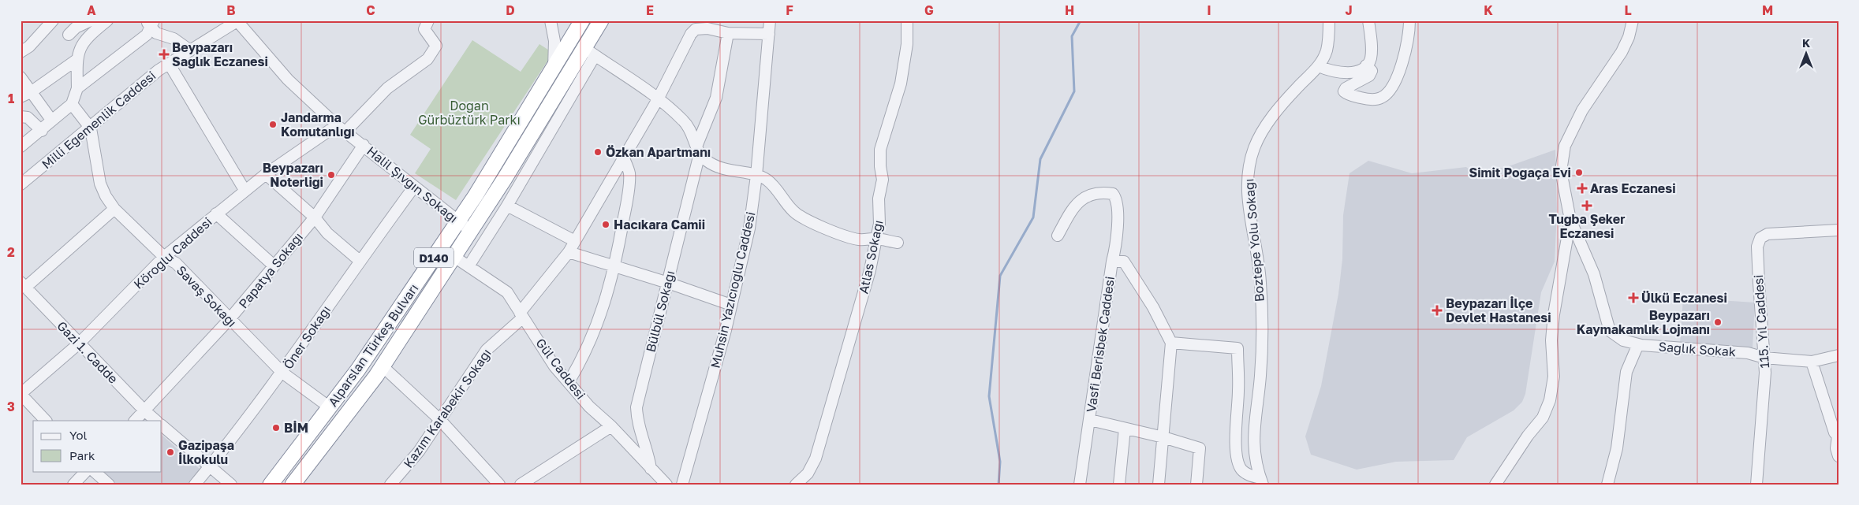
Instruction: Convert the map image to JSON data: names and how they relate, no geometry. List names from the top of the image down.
{
  "streets": {
    "highway": ["D140", "Alparslan Türkeş Bulvarı"],
    "street": [
      "Milli Egemenlik Caddesi",
      "Halil Şıvgın Sokağı",
      "Boztepe Yolu Sokağı",
      "Köroğlu Caddesi",
      "Atlas Sokağı",
      "Papatya Sokağı",
      "Muhsin Yazıcıoğlu Caddesi",
      "Savaş Sokağı",
      "Bülbül Sokağı",
      "115. Yıl Caddesi",
      "Öner Sokağı",
      "Vasfi Berisbek Caddesi",
      "Sağlık Sokak",
      "Gazi 1. Cadde",
      "Gül Caddesi",
      "Kazım Karabekir Sokağı"
    ]
  },
  "crossings": [
    ["Milli Egemenlik Caddesi", "Halil Şıvgın Sokağı"],
    ["Milli Egemenlik Caddesi", "Savaş Sokağı"],
    ["Halil Şıvgın Sokağı", "Köroğlu Caddesi"],
    ["Halil Şıvgın Sokağı", "Papatya Sokağı"],
    ["Halil Şıvgın Sokağı", "Öner Sokağı"],
    ["Halil Şıvgın Sokağı", "Alparslan Türkeş Bulvarı"],
    ["Köroğlu Caddesi", "Savaş Sokağı"],
    ["Köroğlu Caddesi", "Gazi 1. Cadde"],
    ["Papatya Sokağı", "Savaş Sokağı"],
    ["Papatya Sokağı", "Gazi 1. Cadde"],
    ["Savaş Sokağı", "Öner Sokağı"],
    ["Savaş Sokağı", "Alparslan Türkeş Bulvarı"],
    ["Bülbül Sokağı", "Gül Caddesi"],
    ["115. Yıl Caddesi", "Sağlık Sokak"],
    ["Alparslan Türkeş Bulvarı", "Gül Caddesi"],
    ["Gül Caddesi", "Kazım Karabekir Sokağı"]
  ],
  "parks": ["Doğan Gürbüztürk Parkı"],
  "places": {
    "health": [
      "Beypazarı Sağlık Eczanesi",
      "Aras Eczanesi",
      "Tuğba Şeker Eczanesi",
      "Ülkü Eczanesi",
      "Beypazarı İlçe Devlet Hastanesi"
    ],
    "other": [
      "Jandarma Komutanlığı",
      "Özkan Apartmanı",
      "Simit Poğaça Evi",
      "Beypazarı Noterliği",
      "Hacıkara Camii",
      "Beypazarı Kaymakamlık Lojmanı",
      "BİM",
      "Gazipaşa İlkokulu"
    ]
  },
  "legend": ["Yol", "Park"],
  "north": "top",
  "grid": {
    "columns": [
      "A",
      "B",
      "C",
      "D",
      "E",
      "F",
      "G",
      "H",
      "I",
      "J",
      "K",
      "L",
      "M"
    ],
    "rows": ["1", "2", "3"]
  }
}
